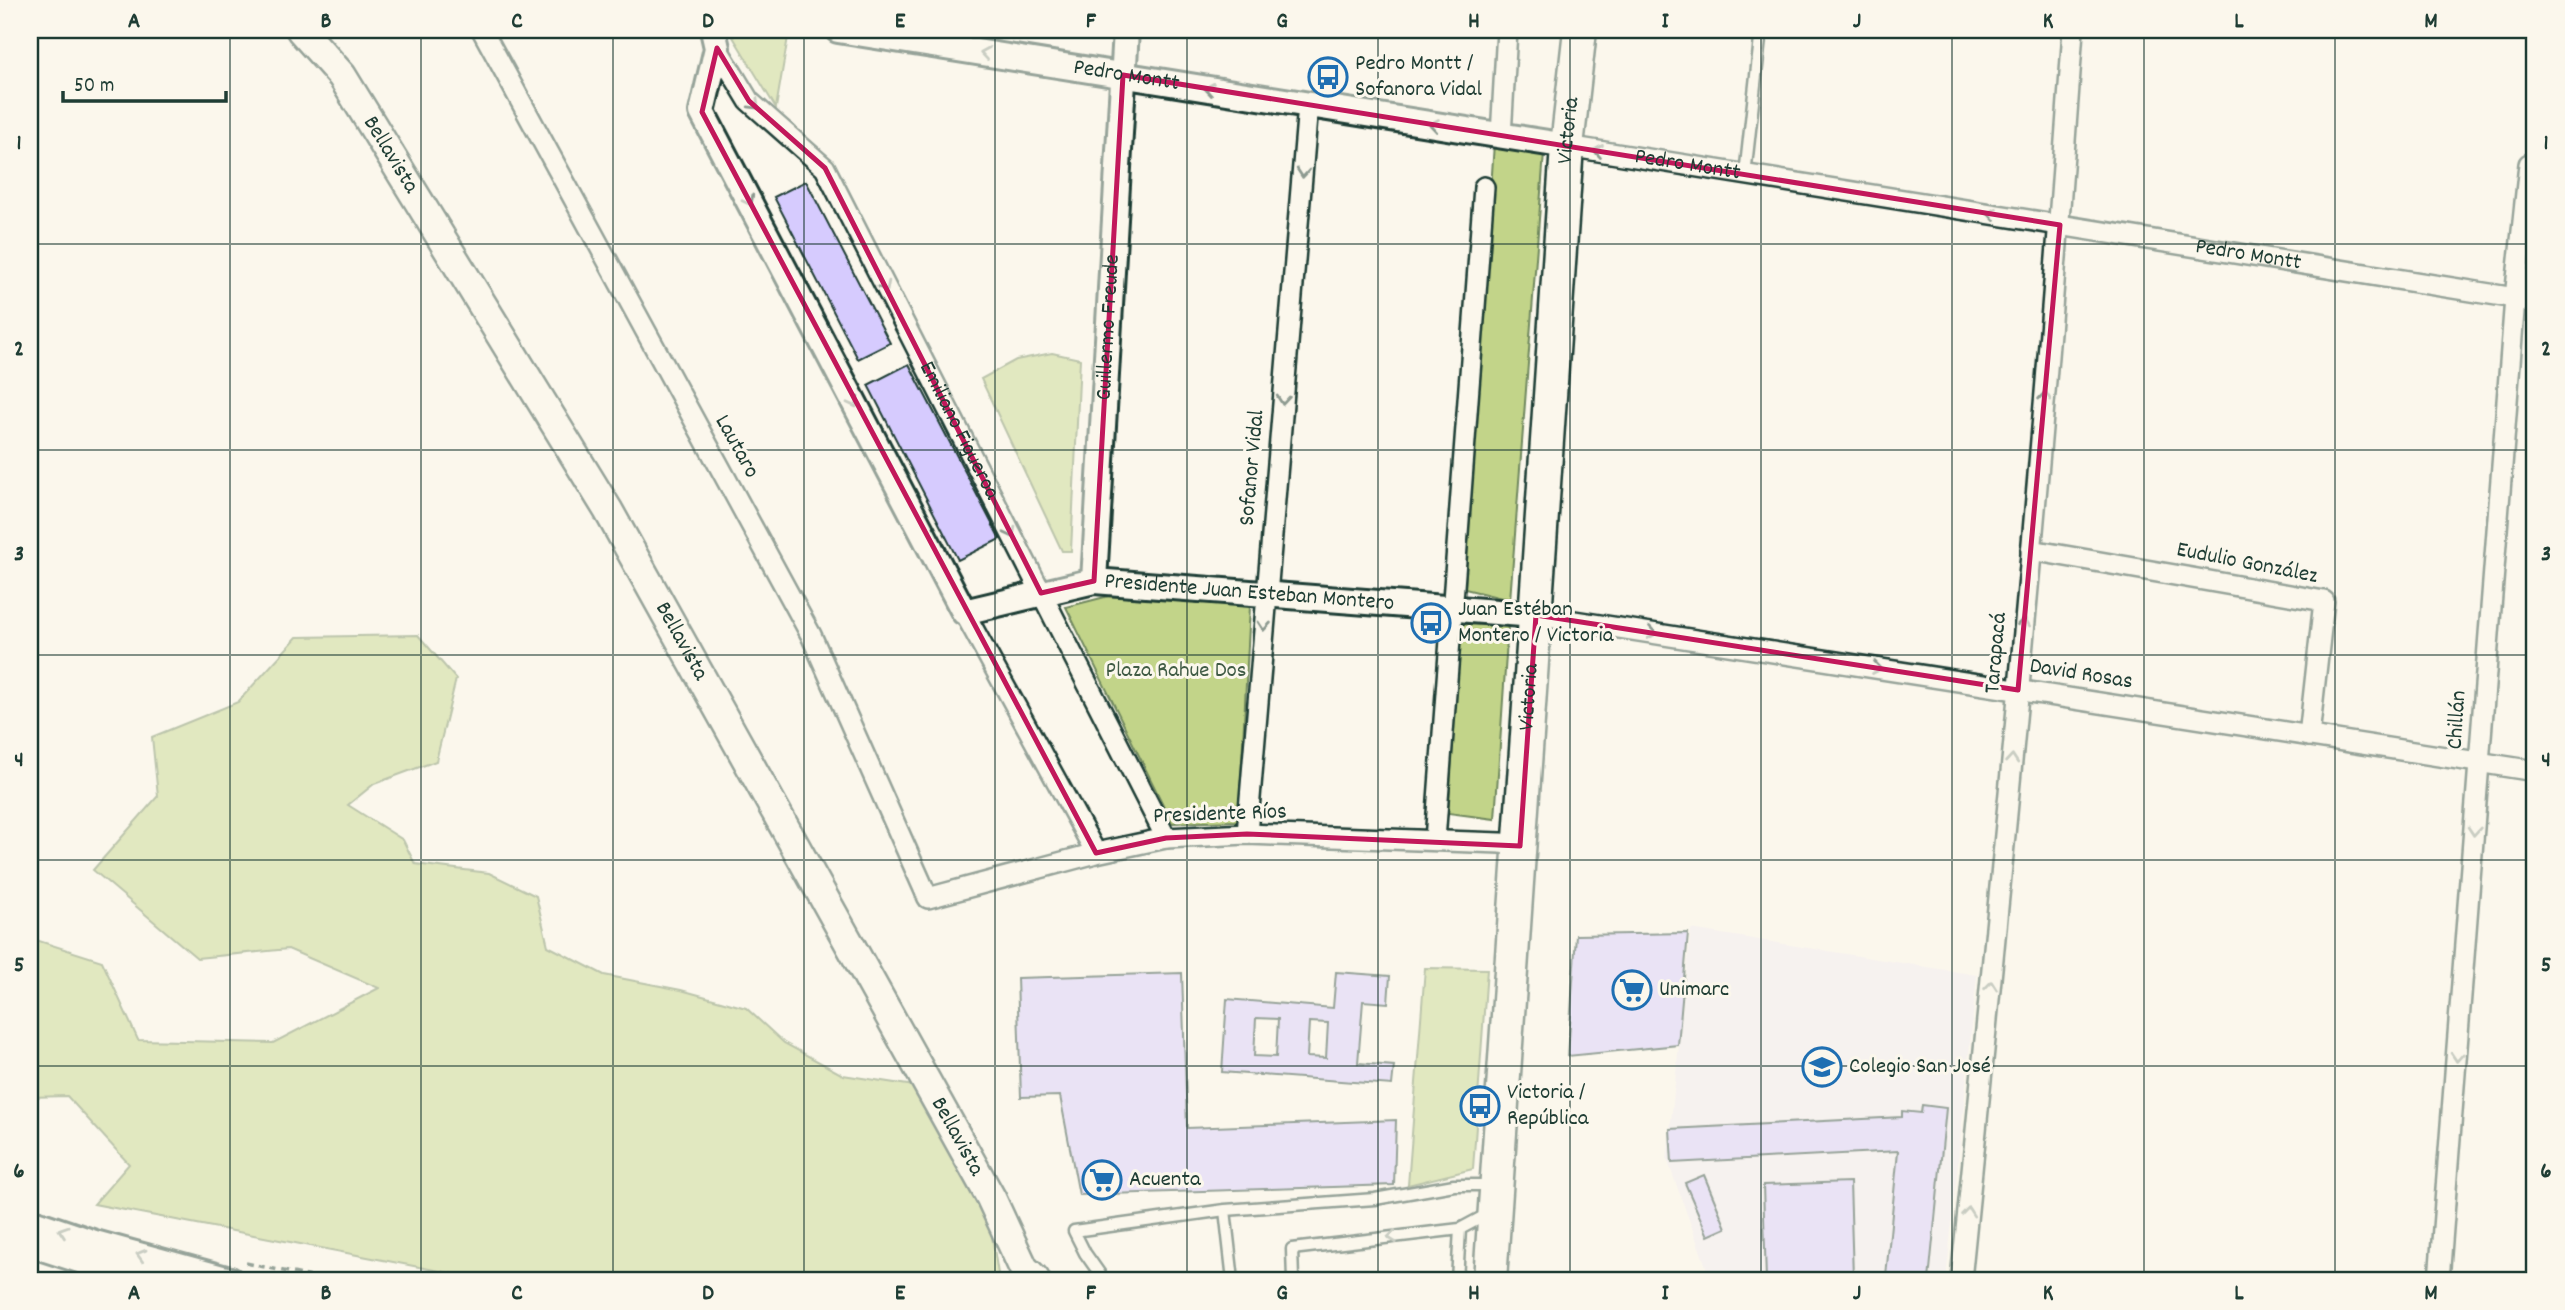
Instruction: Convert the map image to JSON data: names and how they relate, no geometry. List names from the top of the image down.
{
  "streets": {
    "main road": ["Victoria", "Bellavista"],
    "street": [
      "Pedro Montt",
      "Guillermo Freude",
      "Emiliano Figueroa",
      "Lautaro",
      "Sofanor Vidal",
      "Eudulio González",
      "Presidente Juan Esteban Montero",
      "Tarapacá",
      "David Rosas",
      "Chillán",
      "Presidente Ríos"
    ]
  },
  "crossings": [
    ["Pedro Montt", "Victoria"],
    ["Pedro Montt", "Guillermo Freude"],
    ["Pedro Montt", "Sofanor Vidal"],
    ["Pedro Montt", "Tarapacá"],
    ["Pedro Montt", "Chillán"],
    ["Victoria", "Presidente Juan Esteban Montero"],
    ["Victoria", "David Rosas"],
    ["Victoria", "Presidente Ríos"],
    ["Guillermo Freude", "Presidente Juan Esteban Montero"],
    ["Emiliano Figueroa", "Presidente Juan Esteban Montero"],
    ["Emiliano Figueroa", "Presidente Ríos"],
    ["Lautaro", "Presidente Ríos"],
    ["Sofanor Vidal", "Presidente Juan Esteban Montero"],
    ["Sofanor Vidal", "Presidente Ríos"],
    ["Eudulio González", "Tarapacá"],
    ["Eudulio González", "David Rosas"],
    ["Presidente Juan Esteban Montero", "David Rosas"],
    ["Tarapacá", "David Rosas"],
    ["David Rosas", "Chillán"]
  ],
  "one_way": [
    "Pedro Montt",
    "Emiliano Figueroa",
    "Sofanor Vidal",
    "Tarapacá",
    "David Rosas",
    "Chillán"
  ],
  "parks": ["Plaza Rahue Dos"],
  "places": {
    "bus stop": ["Pedro Montt / Sofanora Vidal", "Juan Estéban Montero / Victoria", "Victoria / República"],
    "supermarket": ["Unimarc", "Acuenta"],
    "school or university": ["Colegio San José"]
  },
  "scale_bar": "50 m",
  "grid": {
    "columns": [
      "A",
      "B",
      "C",
      "D",
      "E",
      "F",
      "G",
      "H",
      "I",
      "J",
      "K",
      "L",
      "M"
    ],
    "rows": [
      "1",
      "2",
      "3",
      "4",
      "5",
      "6"
    ]
  }
}
